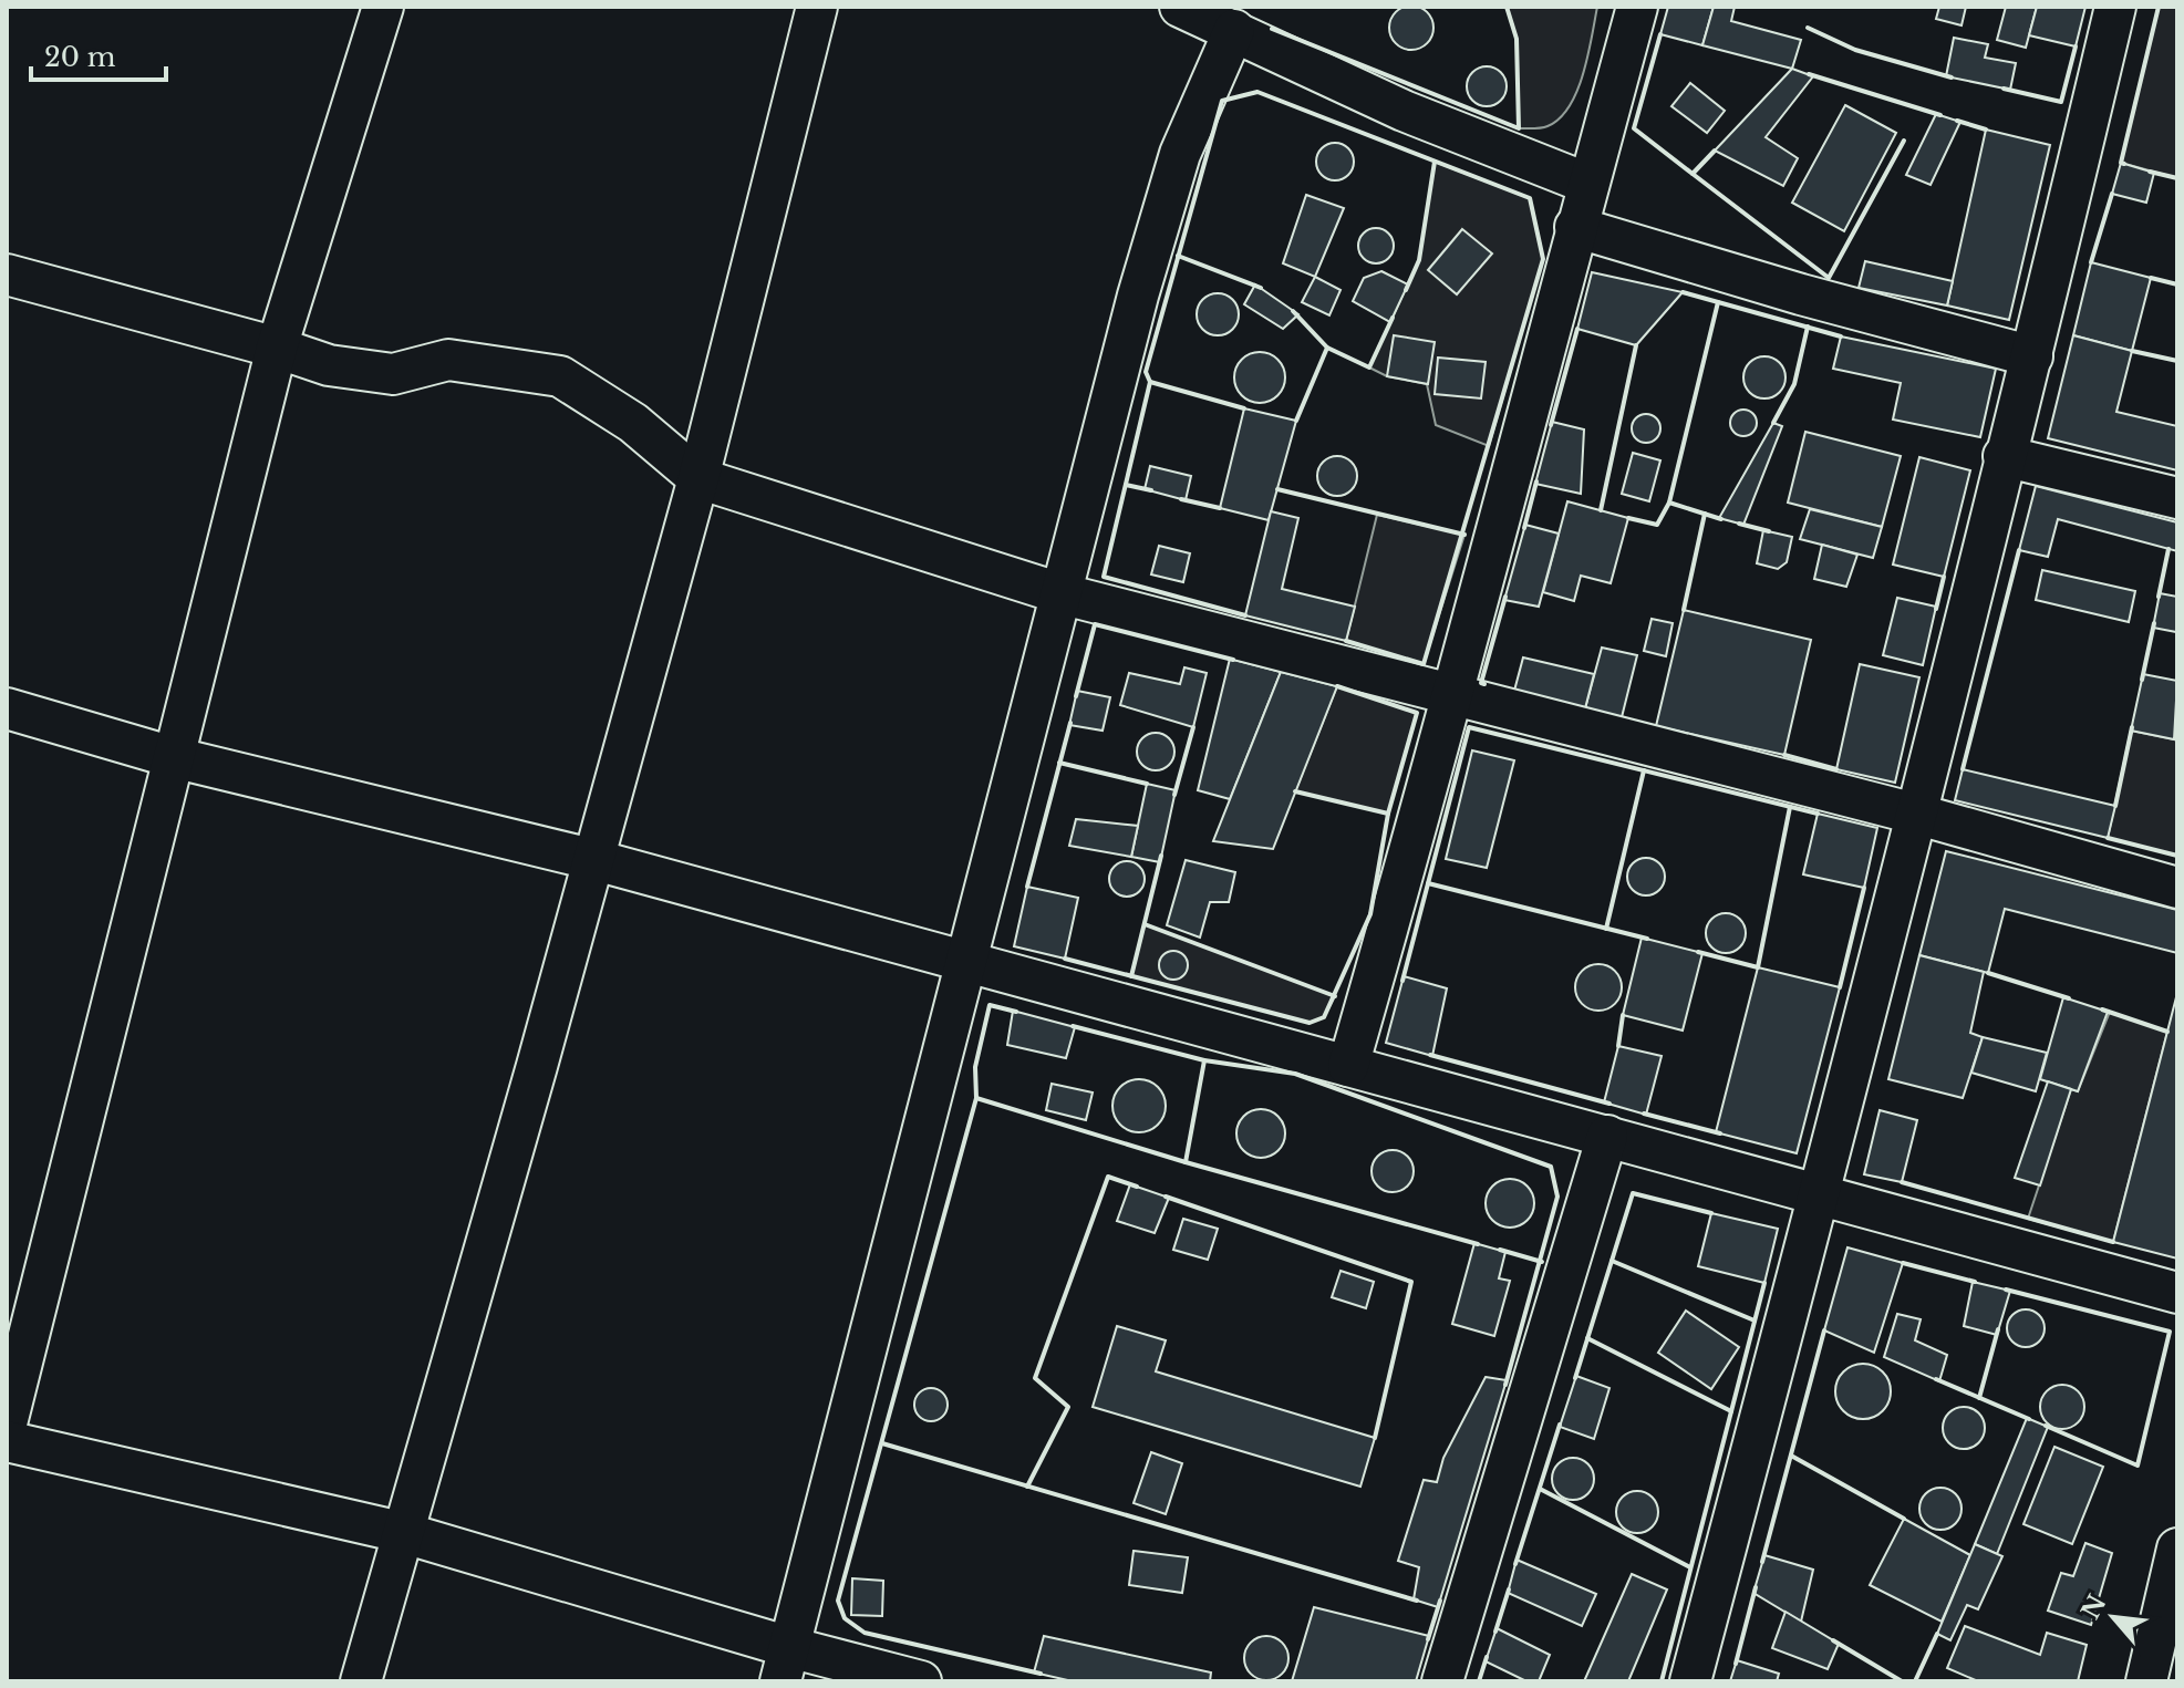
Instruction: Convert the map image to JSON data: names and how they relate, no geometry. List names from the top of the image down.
{
  "scale_bar": "20 m",
  "north": "top left"
}
